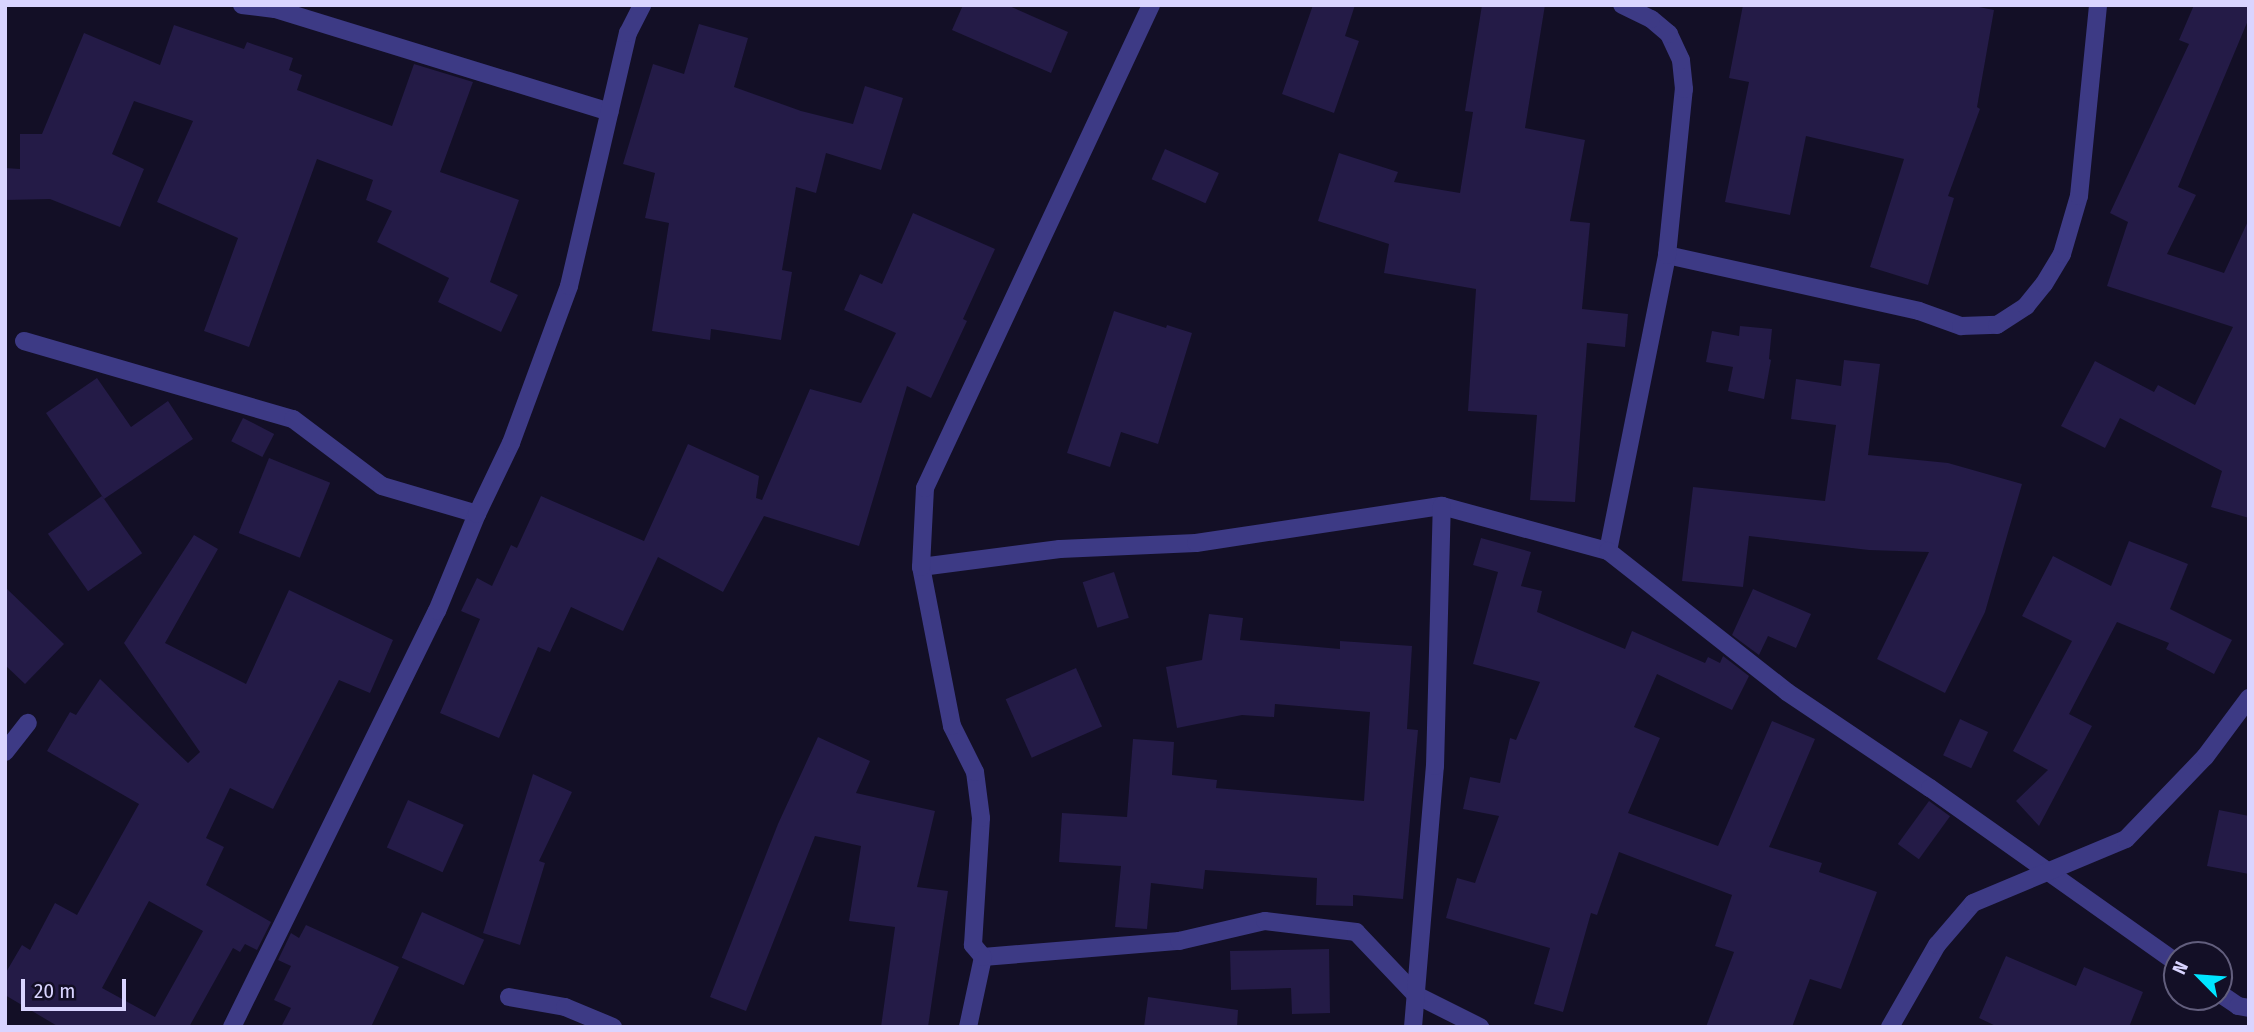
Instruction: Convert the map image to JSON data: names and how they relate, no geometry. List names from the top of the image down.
{
  "scale_bar": "20 m",
  "north": "top left"
}
